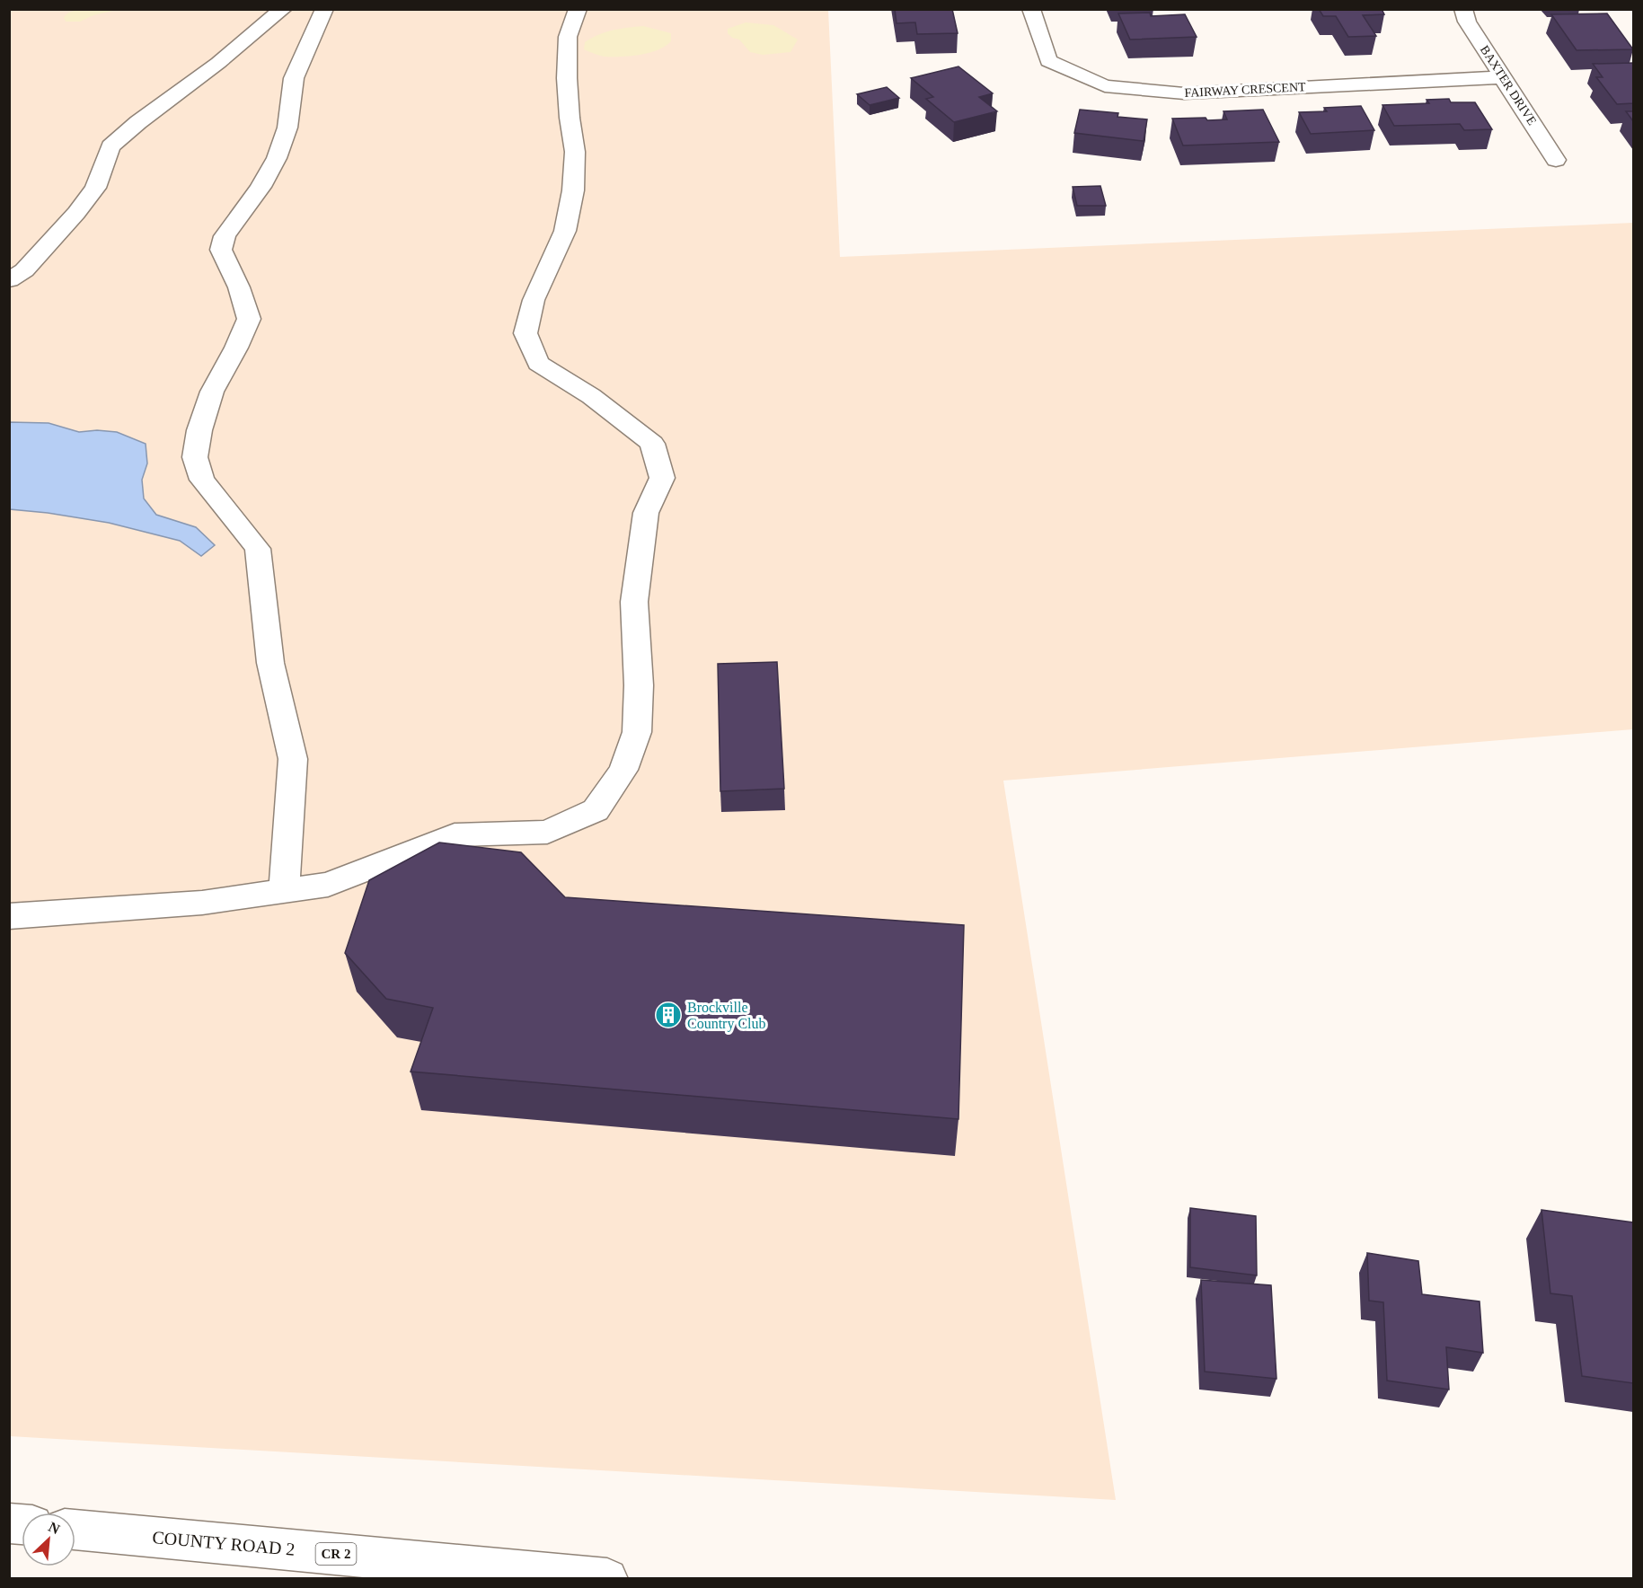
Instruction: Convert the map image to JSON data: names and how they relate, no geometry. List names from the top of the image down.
{
  "streets": {
    "street": [
      "BAXTER DRIVE",
      "FAIRWAY CRESCENT",
      "COUNTY ROAD 2",
      "CR 2"
    ]
  },
  "crossings": [
    ["BAXTER DRIVE", "FAIRWAY CRESCENT"]
  ],
  "places": {
    "building": ["Brockville Country Club"]
  },
  "north": "top right"
}
